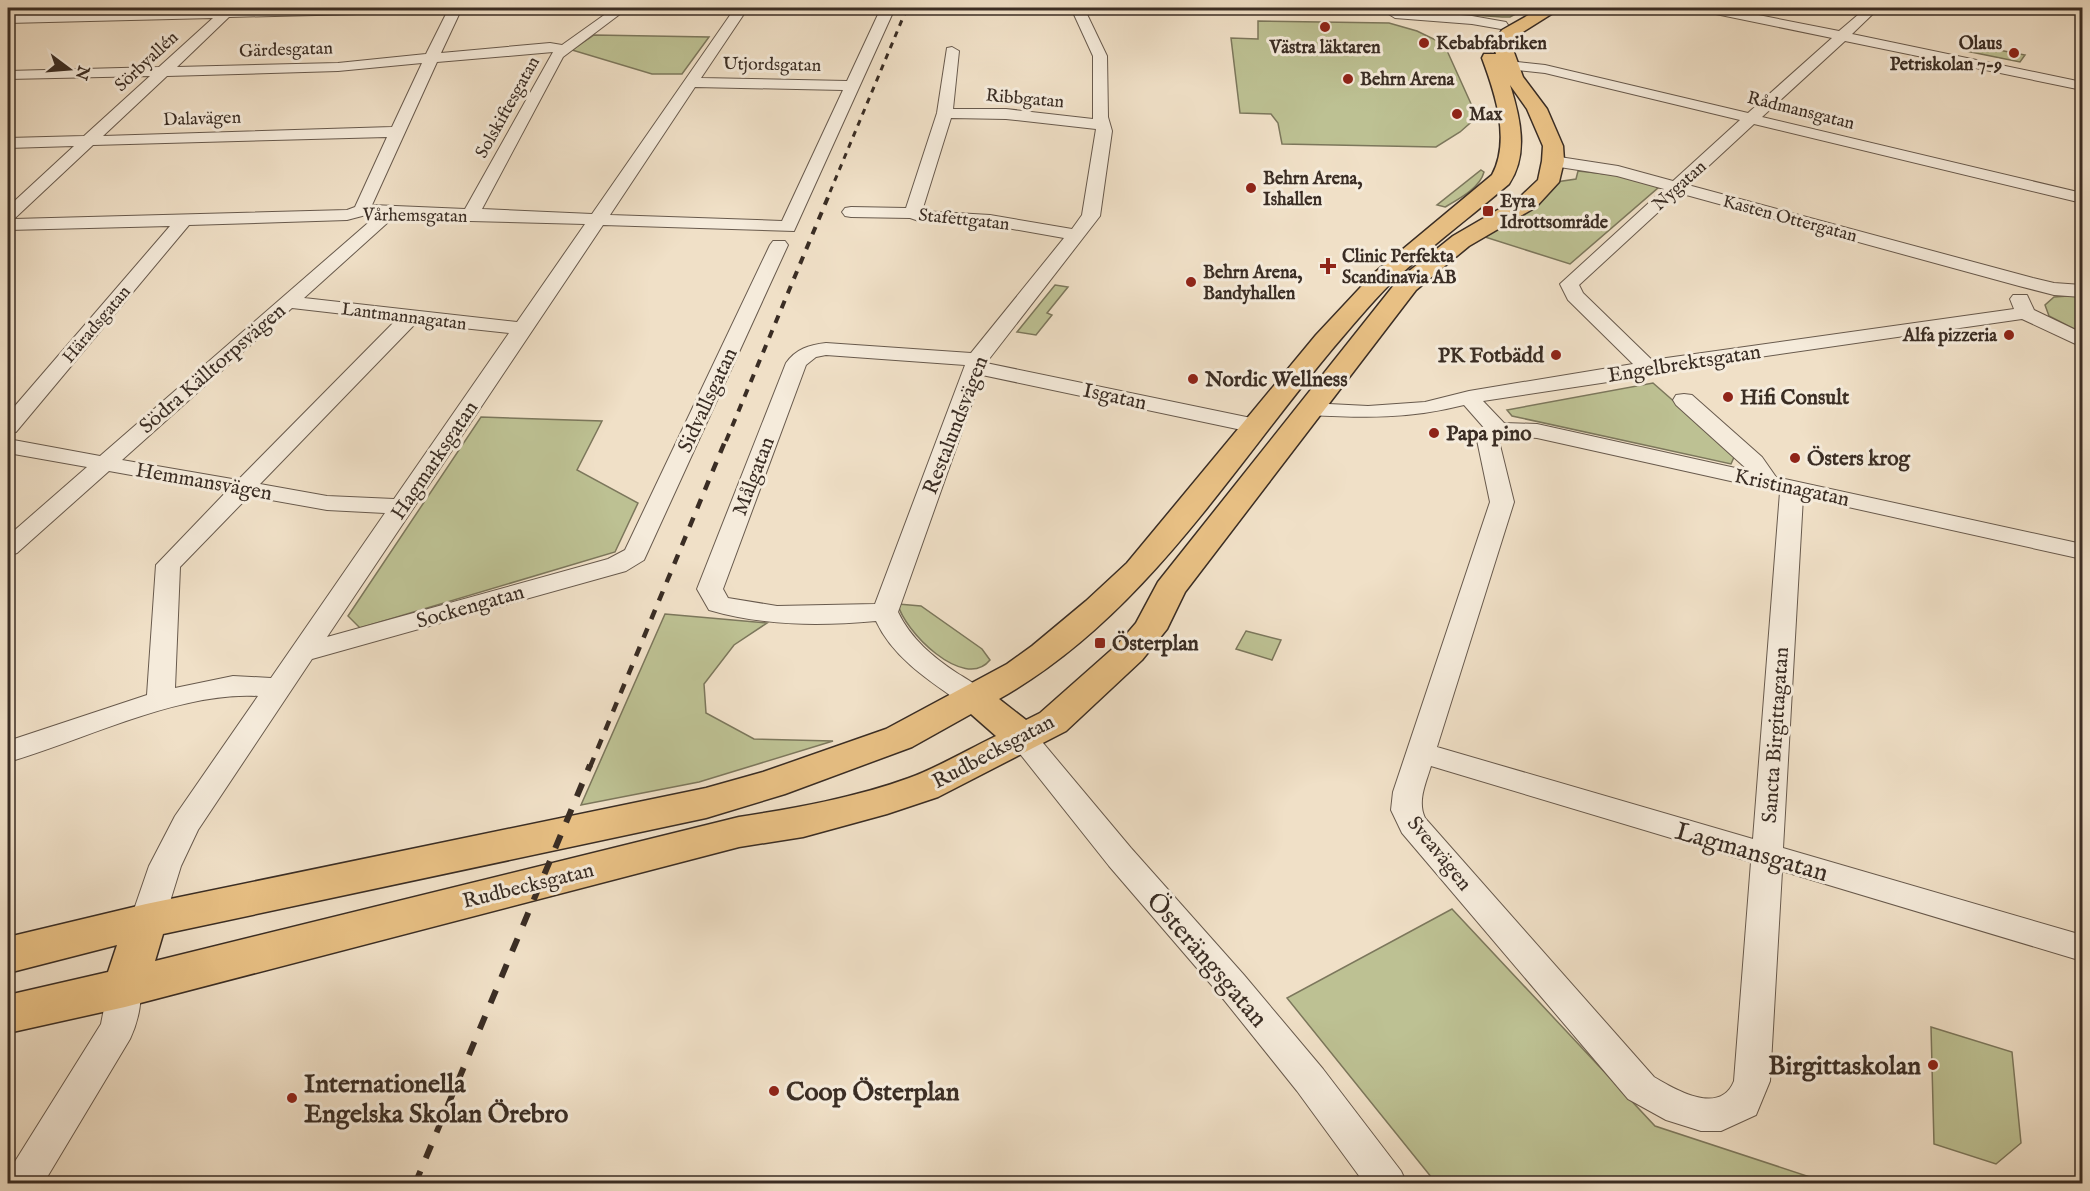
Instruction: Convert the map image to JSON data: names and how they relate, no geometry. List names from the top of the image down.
{
  "streets": {
    "main road": ["Rudbecksgatan"],
    "street": [
      "Gärdesgatan",
      "Sörbyallén",
      "Utjordsgatan",
      "Ribbgatan",
      "Solskiftesgatan",
      "Rådmansgatan",
      "Dalavägen",
      "Nygatan",
      "Vårhemsgatan",
      "Kasten Ottergatan",
      "Stafettgatan",
      "Lantmannagatan",
      "Häradsgatan",
      "Engelbrektsgatan",
      "Södra Källtorpsvägen",
      "Isgatan",
      "Sidvallsgatan",
      "Restalundsvägen",
      "Hagmarksgatan",
      "Målgatan",
      "Hemmansvägen",
      "Kristinagatan",
      "Sockengatan",
      "Sancta Birgittagatan",
      "Lagmansgatan",
      "Sveavägen",
      "Österängsgatan"
    ]
  },
  "crossings": [
    ["Gärdesgatan", "Sörbyallén"],
    ["Gärdesgatan", "Solskiftesgatan"],
    ["Sörbyallén", "Dalavägen"],
    ["Utjordsgatan", "Sidvallsgatan"],
    ["Utjordsgatan", "Hagmarksgatan"],
    ["Ribbgatan", "Restalundsvägen"],
    ["Solskiftesgatan", "Vårhemsgatan"],
    ["Rådmansgatan", "Nygatan"],
    ["Nygatan", "Kasten Ottergatan"],
    ["Nygatan", "Engelbrektsgatan"],
    ["Vårhemsgatan", "Häradsgatan"],
    ["Vårhemsgatan", "Södra Källtorpsvägen"],
    ["Vårhemsgatan", "Sidvallsgatan"],
    ["Vårhemsgatan", "Hagmarksgatan"],
    ["Kasten Ottergatan", "Rudbecksgatan"],
    ["Stafettgatan", "Restalundsvägen"],
    ["Lantmannagatan", "Södra Källtorpsvägen"],
    ["Lantmannagatan", "Hagmarksgatan"],
    ["Engelbrektsgatan", "Rudbecksgatan"],
    ["Södra Källtorpsvägen", "Hemmansvägen"],
    ["Isgatan", "Restalundsvägen"],
    ["Isgatan", "Målgatan"],
    ["Isgatan", "Rudbecksgatan"],
    ["Sidvallsgatan", "Sockengatan"],
    ["Restalundsvägen", "Målgatan"],
    ["Hagmarksgatan", "Hemmansvägen"],
    ["Hagmarksgatan", "Sockengatan"],
    ["Hagmarksgatan", "Rudbecksgatan"],
    ["Kristinagatan", "Sancta Birgittagatan"],
    ["Kristinagatan", "Sveavägen"],
    ["Sancta Birgittagatan", "Lagmansgatan"],
    ["Sancta Birgittagatan", "Sveavägen"],
    ["Rudbecksgatan", "Österängsgatan"],
    ["Lagmansgatan", "Sveavägen"]
  ],
  "places": {
    "other": [
      "Västra läktaren",
      "Kebabfabriken",
      "Olaus Petriskolan 7-9",
      "Behrn Arena",
      "Max",
      "Behrn Arena, Ishallen",
      "Behrn Arena, Bandyhallen",
      "Alfa pizzeria",
      "PK Fotbädd",
      "Nordic Wellness",
      "Hifi Consult",
      "Papa pino",
      "Östers krog",
      "Birgittaskolan",
      "Coop Österplan",
      "Internationella Engelska Skolan Örebro"
    ],
    "transit": ["Eyra Idrottsområde", "Österplan"],
    "health": ["Clinic Perfekta Scandinavia AB"]
  },
  "north": "right"
}
